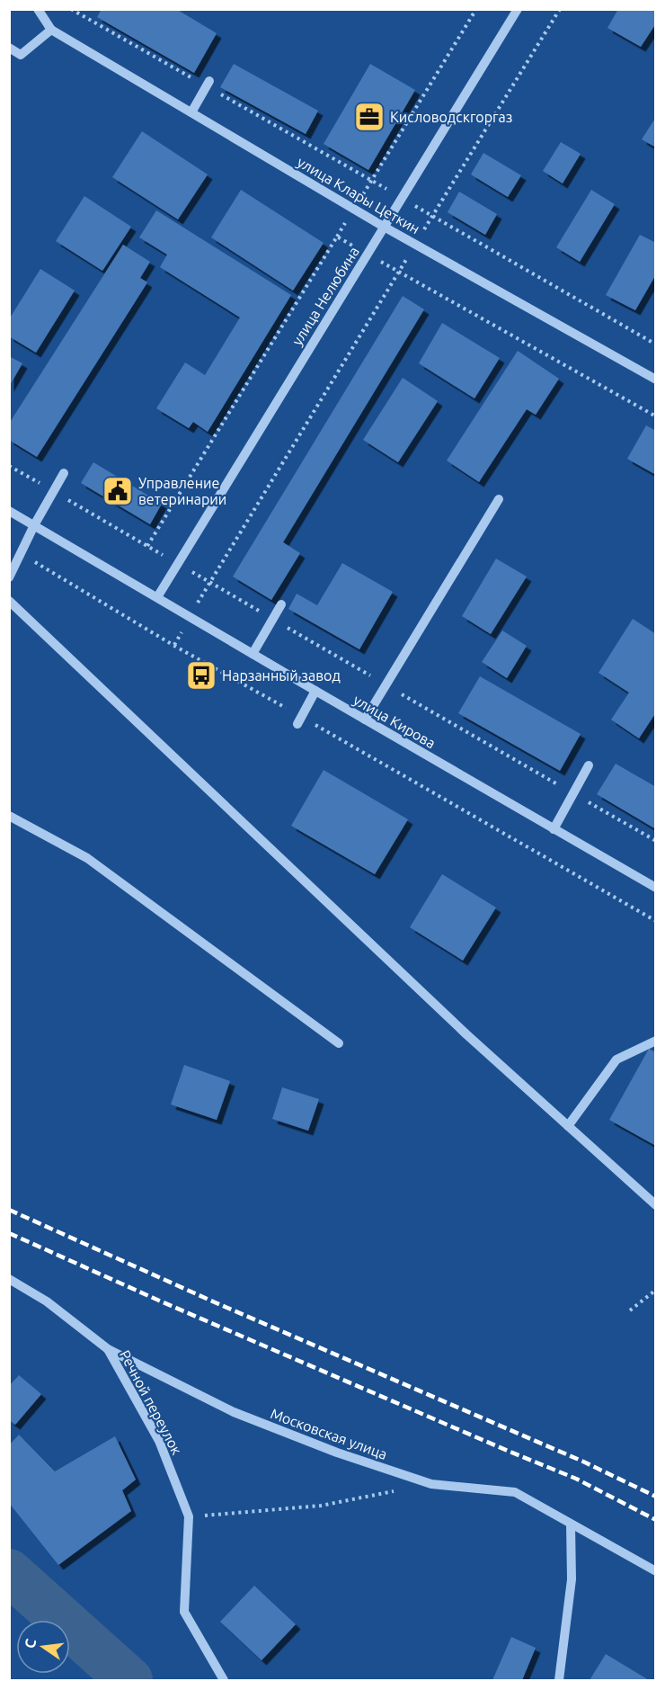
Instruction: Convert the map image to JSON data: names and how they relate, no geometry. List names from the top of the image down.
{
  "streets": {
    "street": [
      "улица Клары Цеткин",
      "улица Нелюбина",
      "улица Кирова",
      "Речной переулок",
      "Московская улица"
    ]
  },
  "crossings": [
    ["улица Клары Цеткин", "улица Нелюбина"],
    ["улица Нелюбина", "улица Кирова"],
    ["Речной переулок", "Московская улица"]
  ],
  "places": {
    "office": ["Кисловодскгоргаз"],
    "public building": ["Управление ветеринарии"],
    "bus stop": ["Нарзанный завод"]
  },
  "north": "left"
}
